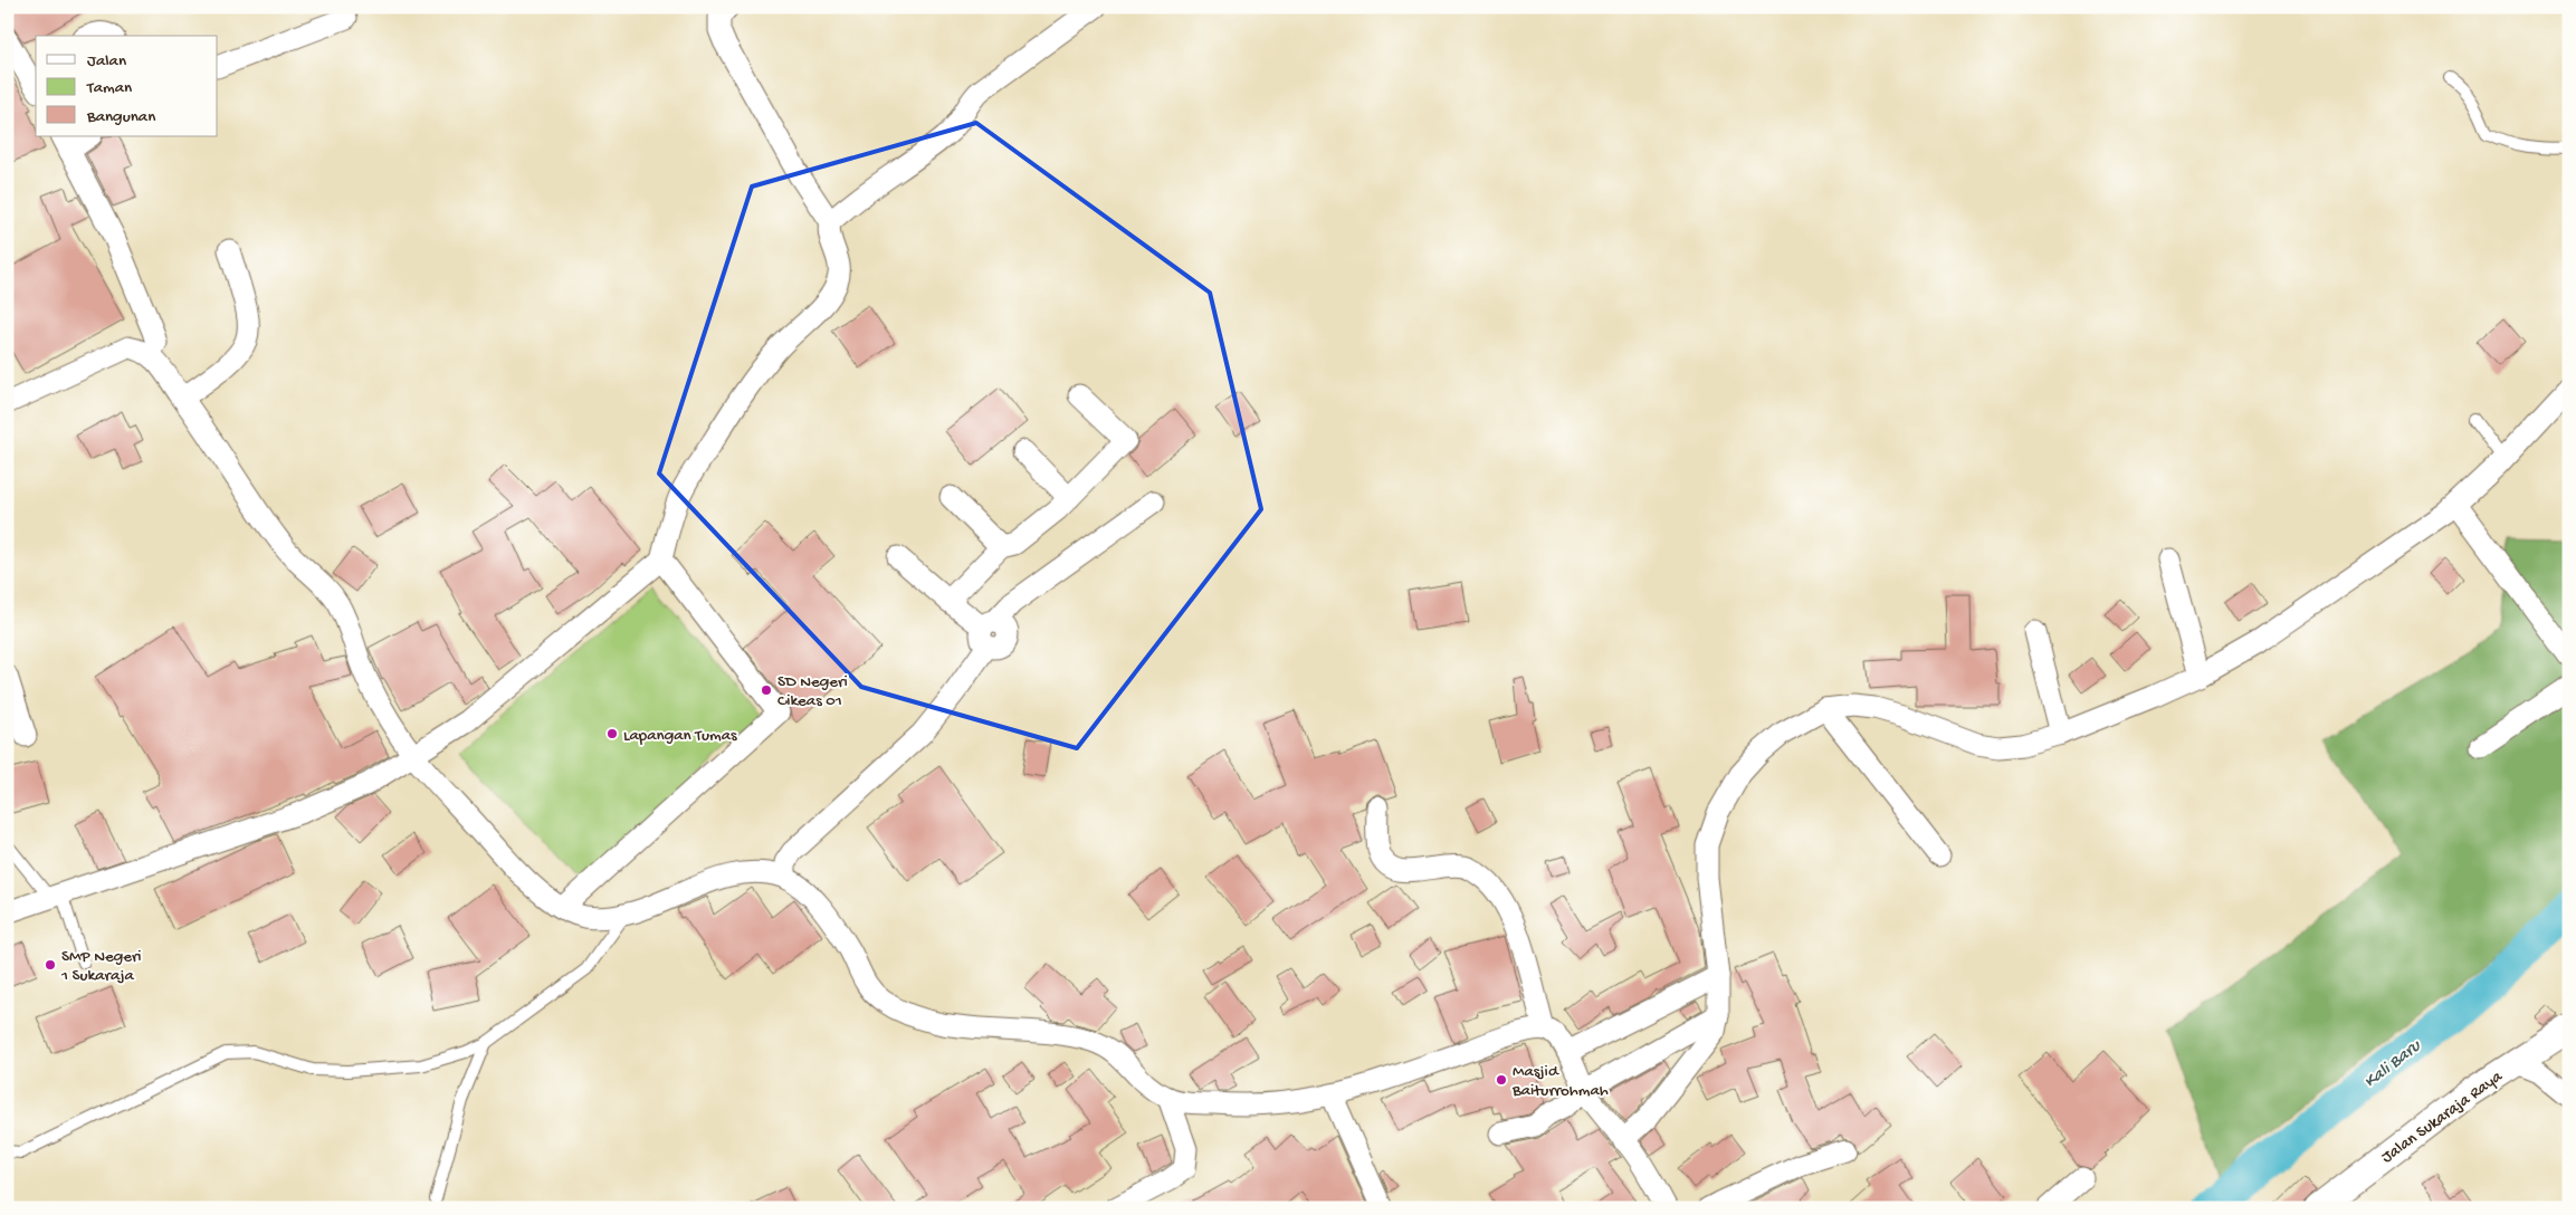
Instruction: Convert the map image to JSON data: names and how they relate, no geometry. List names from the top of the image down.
{
  "streets": {
    "street": ["Jalan Sukaraja Raya"]
  },
  "water": ["Kali Baru"],
  "places": [
    "SD Negeri Cikeas 01",
    "Lapangan Tumas",
    "SMP Negeri 1 Sukaraja",
    "Masjid Baiturrohmah"
  ],
  "legend": ["Jalan", "Taman", "Bangunan"]
}
